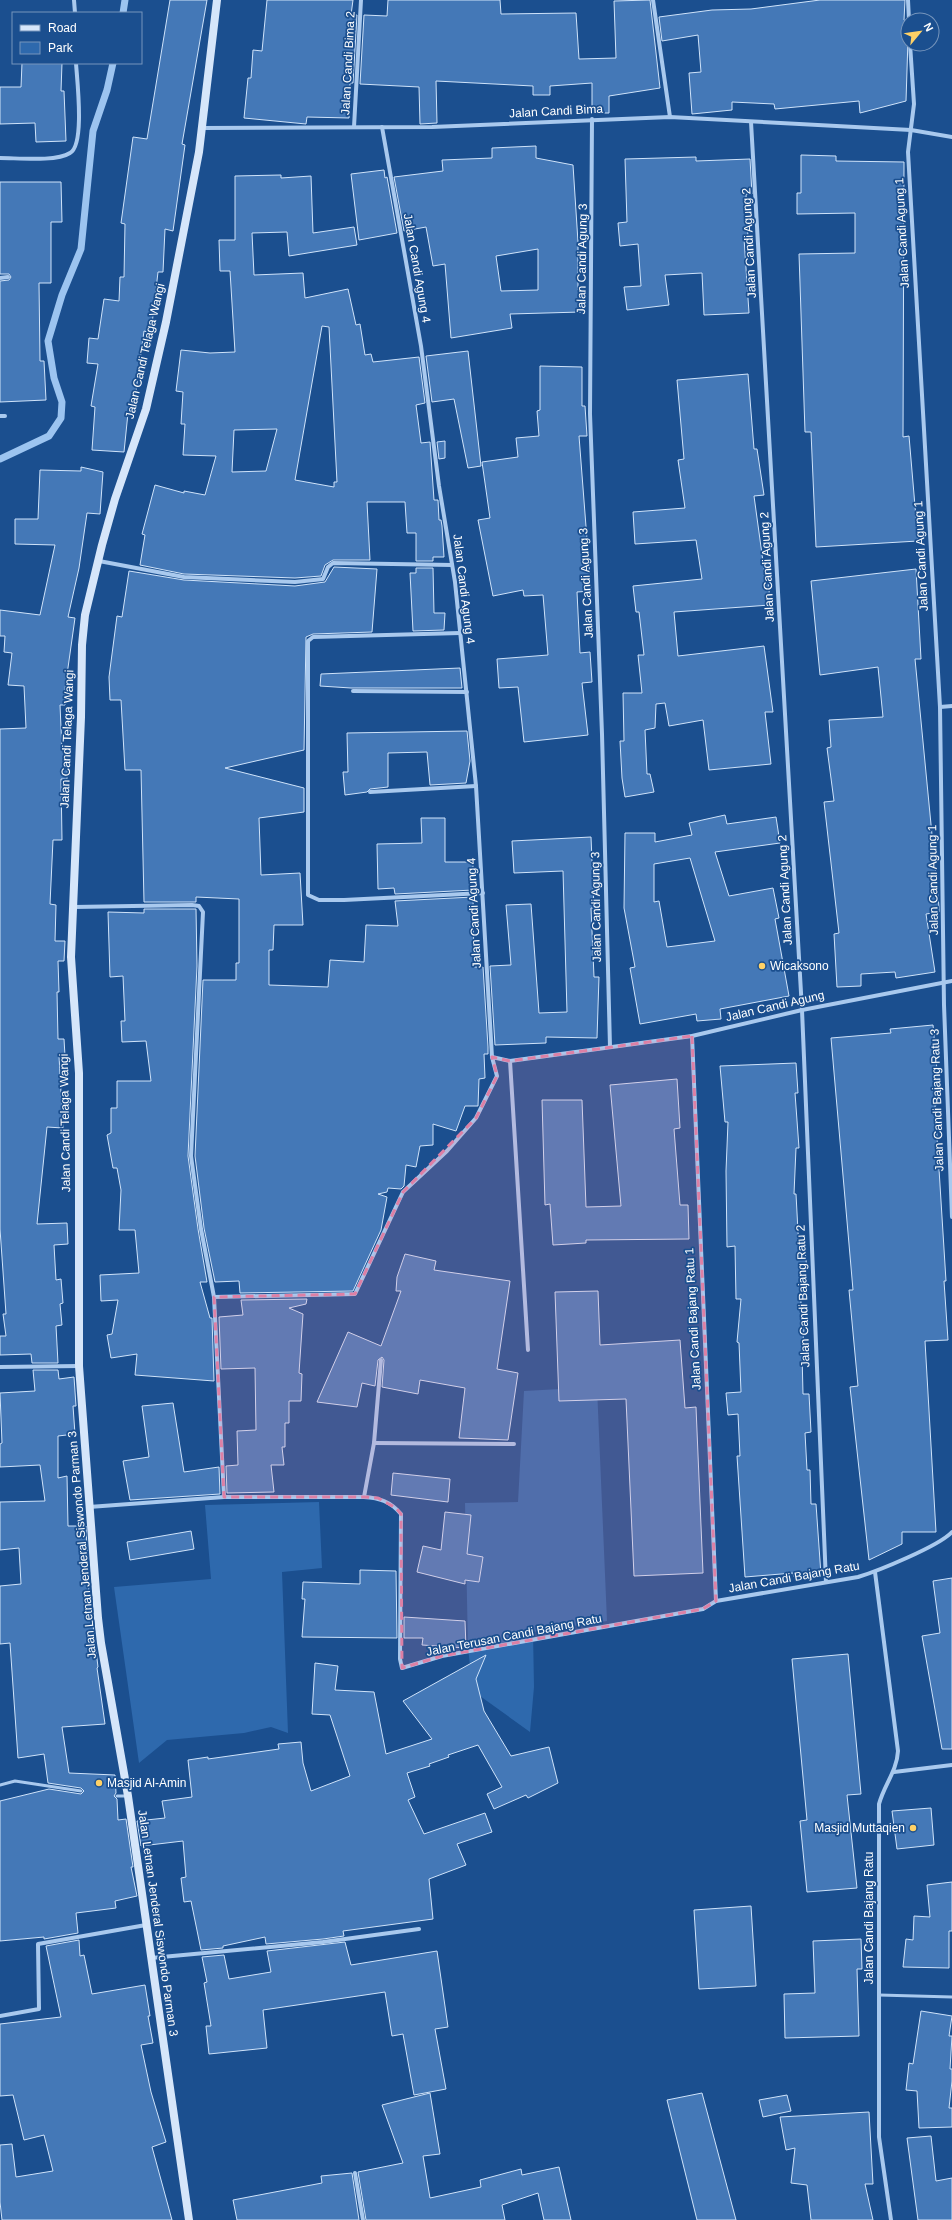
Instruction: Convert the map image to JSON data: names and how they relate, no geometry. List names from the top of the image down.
{
  "streets": {
    "street": [
      "Jalan Candi Bima 2",
      "Jalan Candi Bima",
      "Jalan Candi Agung 1",
      "Jalan Candi Agung 2",
      "Jalan Candi Agung 3",
      "Jalan Candi Agung 4",
      "Jalan Candi Telaga Wangi",
      "Jalan Candi Agung",
      "Jalan Candi Bajang Ratu 3",
      "Jalan Candi Bajang Ratu 2",
      "Jalan Candi Bajang Ratu 1",
      "Jalan Letnan Jenderal Siswondo Parman 3",
      "Jalan Candi Bajang Ratu",
      "Jalan Terusan Candi Bajang Ratu"
    ]
  },
  "crossings": [
    ["Jalan Candi Bima 2", "Jalan Candi Bima"],
    ["Jalan Candi Bima", "Jalan Candi Agung 1"],
    ["Jalan Candi Bima", "Jalan Candi Agung 2"],
    ["Jalan Candi Bima", "Jalan Candi Agung 3"],
    ["Jalan Candi Bima", "Jalan Candi Agung 4"],
    ["Jalan Candi Bima", "Jalan Candi Telaga Wangi"],
    ["Jalan Candi Agung 1", "Jalan Candi Agung"],
    ["Jalan Candi Agung 1", "Jalan Candi Bajang Ratu 3"],
    ["Jalan Candi Agung 2", "Jalan Candi Agung"],
    ["Jalan Candi Agung 2", "Jalan Candi Bajang Ratu 2"],
    ["Jalan Candi Agung 3", "Jalan Candi Agung"],
    ["Jalan Candi Telaga Wangi", "Jalan Letnan Jenderal Siswondo Parman 3"],
    ["Jalan Candi Agung", "Jalan Candi Bajang Ratu 3"],
    ["Jalan Candi Agung", "Jalan Candi Bajang Ratu 2"],
    ["Jalan Candi Agung", "Jalan Candi Bajang Ratu 1"],
    ["Jalan Candi Bajang Ratu 2", "Jalan Candi Bajang Ratu"],
    ["Jalan Candi Bajang Ratu 1", "Jalan Candi Bajang Ratu"],
    ["Jalan Candi Bajang Ratu 1", "Jalan Terusan Candi Bajang Ratu"],
    ["Jalan Letnan Jenderal Siswondo Parman 3", "Jalan Terusan Candi Bajang Ratu"],
    ["Jalan Candi Bajang Ratu", "Jalan Terusan Candi Bajang Ratu"]
  ],
  "places": ["Wicaksono", "Masjid Al-Amin", "Masjid Muttaqien"],
  "legend": ["Road", "Park"],
  "north": "top right"
}
